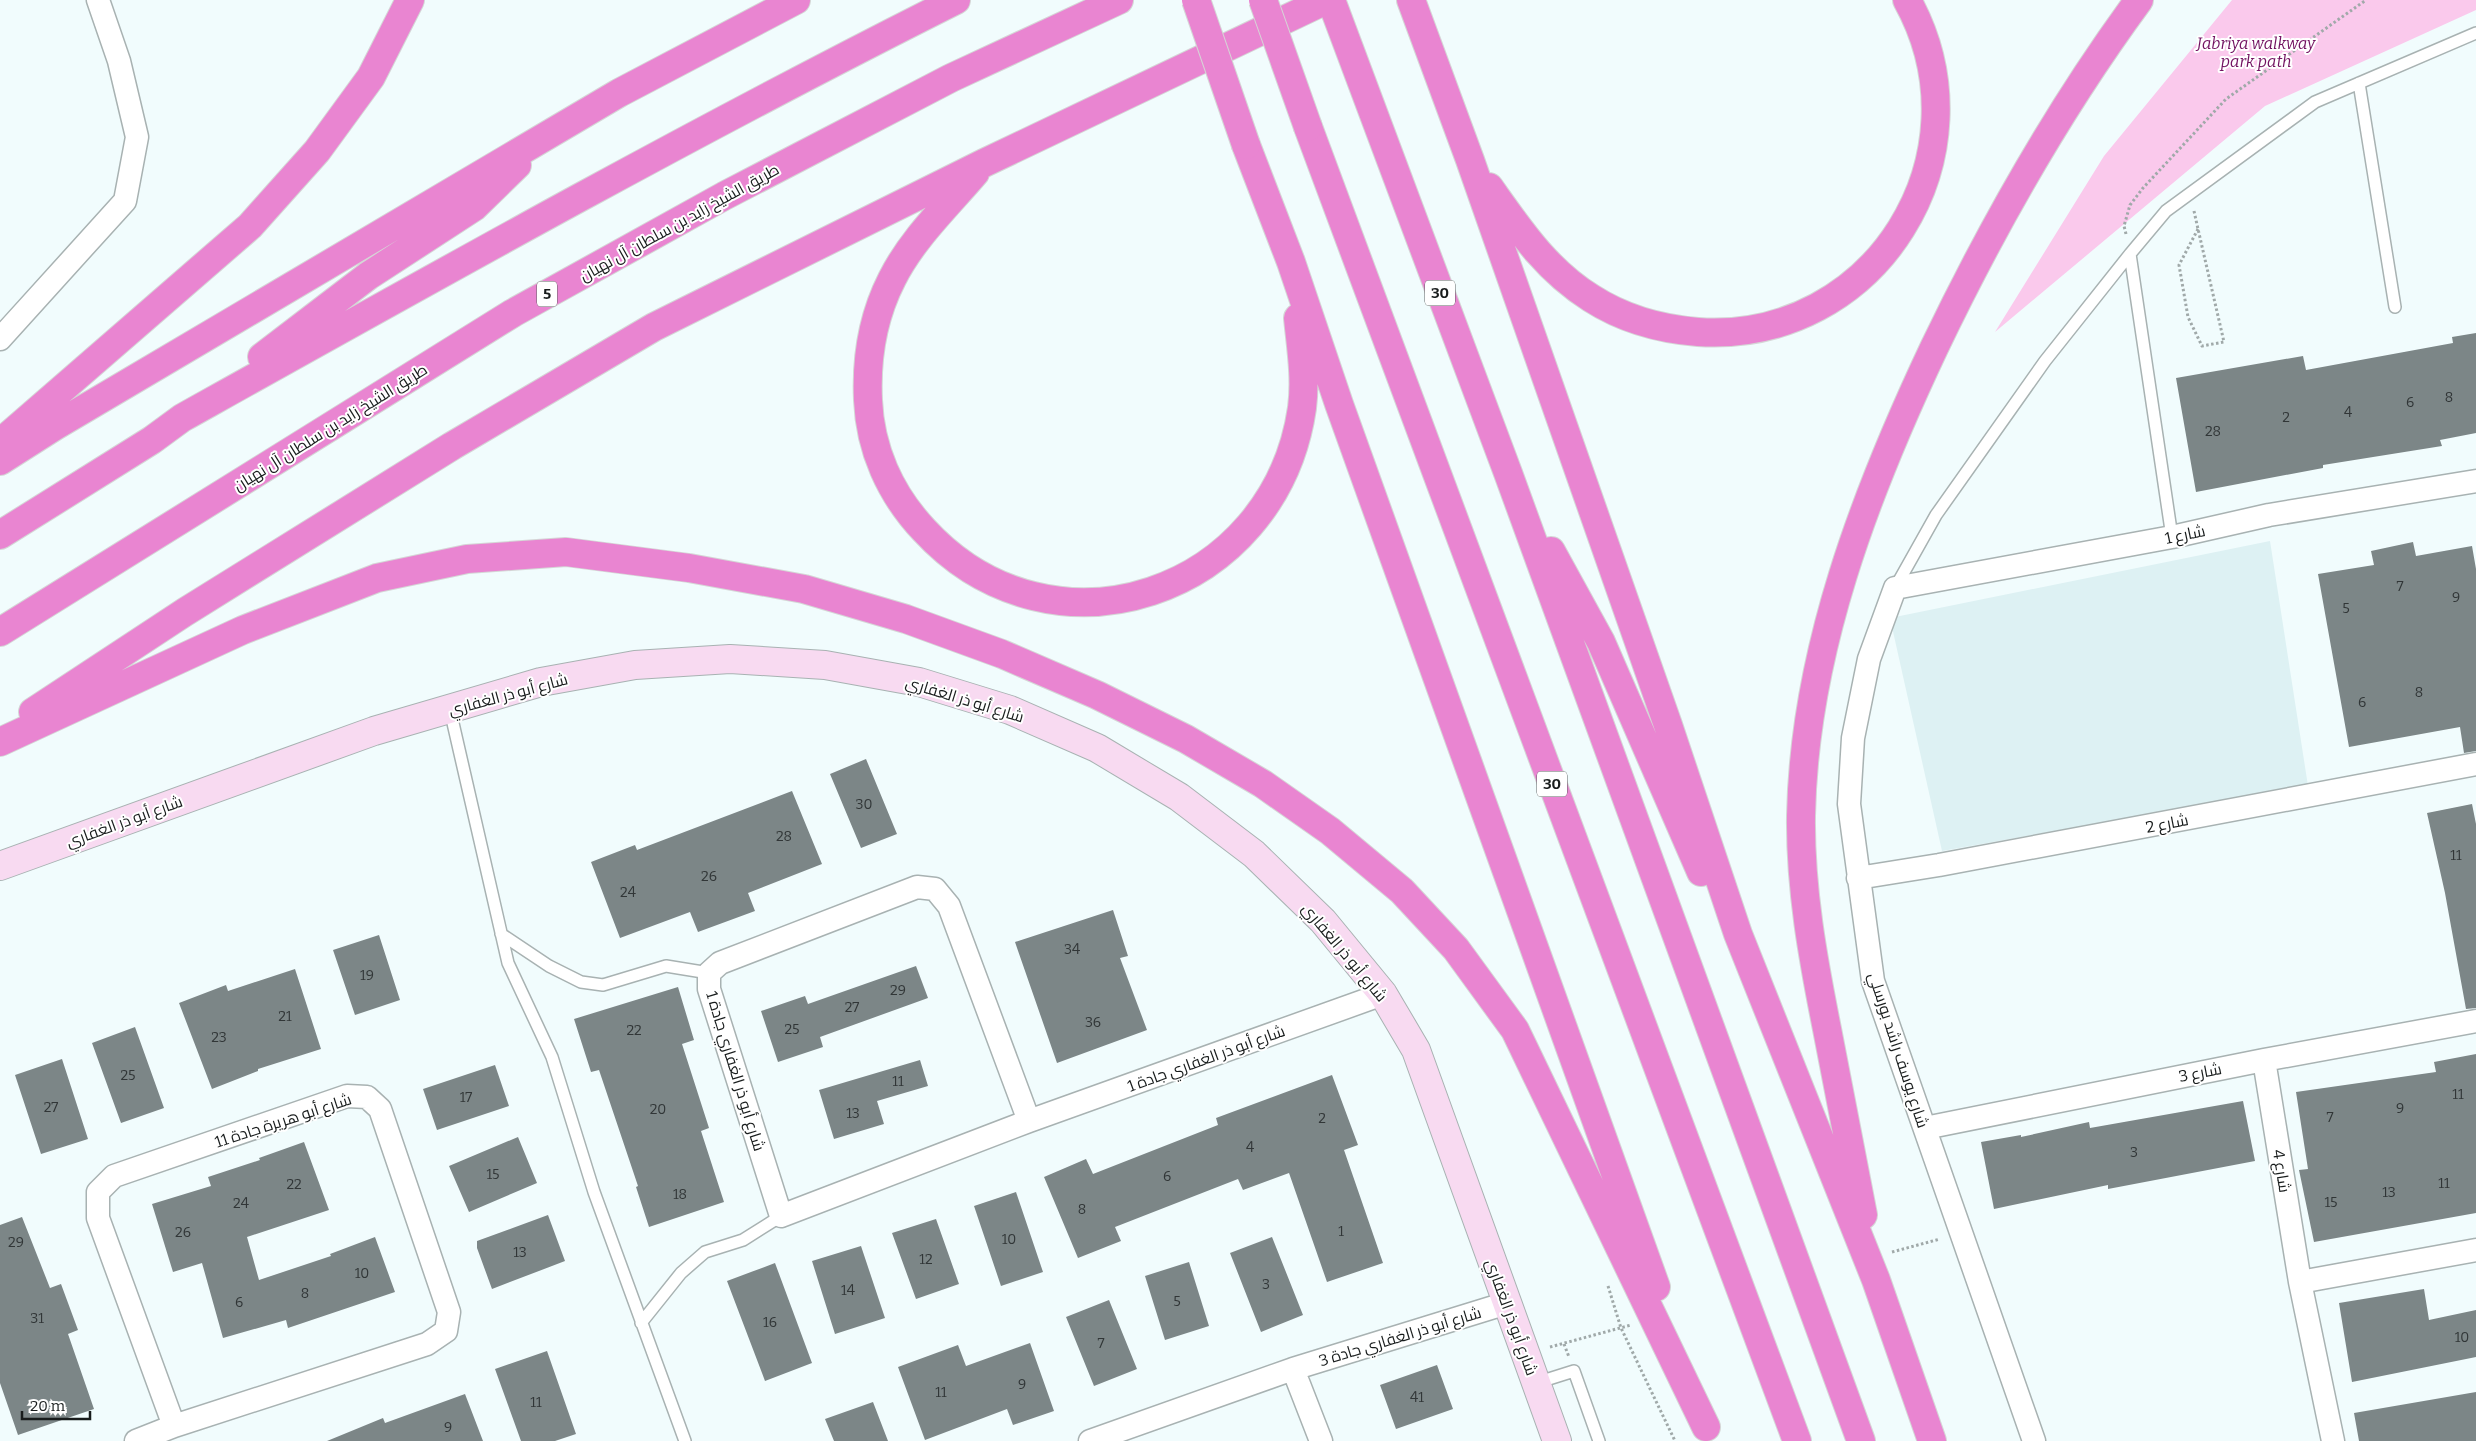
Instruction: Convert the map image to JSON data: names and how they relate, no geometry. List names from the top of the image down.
{
  "streets": {
    "highway": ["طريق الشيخ زايد بن سلطان آل نهيان", "30", "5"],
    "street": [
      "شارع 1",
      "شارع أبو ذر الغفاري",
      "شارع 2",
      "شارع يوسف راشد بورسلي",
      "شارع أبو ذر الغفاري جادة 1",
      "شارع 3",
      "شارع أبو هريرة جادة 11",
      "شارع 4",
      "شارع أبو ذر الغفاري جادة 3"
    ]
  },
  "crossings": [
    ["شارع 1", "شارع يوسف راشد بورسلي"],
    ["شارع أبو ذر الغفاري", "شارع أبو ذر الغفاري جادة 1"],
    ["شارع أبو ذر الغفاري", "شارع أبو ذر الغفاري جادة 3"],
    ["شارع 2", "شارع يوسف راشد بورسلي"],
    ["شارع يوسف راشد بورسلي", "شارع 3"],
    ["شارع 3", "شارع 4"]
  ],
  "parks": ["Jabriya walkway park path"],
  "house_numbers": [
    "8",
    "6",
    "4",
    "2",
    "28",
    "7",
    "9",
    "5",
    "8",
    "6",
    "30",
    "28",
    "11",
    "26",
    "24",
    "34",
    "19",
    "29",
    "27",
    "21",
    "36",
    "25",
    "22",
    "23",
    "25",
    "11",
    "11",
    "17",
    "27",
    "9",
    "20",
    "13",
    "7",
    "2",
    "4",
    "3",
    "15",
    "6",
    "11",
    "22",
    "13",
    "18",
    "15",
    "24",
    "8",
    "1",
    "26",
    "10",
    "29",
    "13",
    "12",
    "10",
    "3",
    "14",
    "8",
    "5",
    "6",
    "31",
    "16",
    "10",
    "7",
    "9",
    "11",
    "41",
    "11",
    "9"
  ],
  "scale_bar": "20 m"
}
